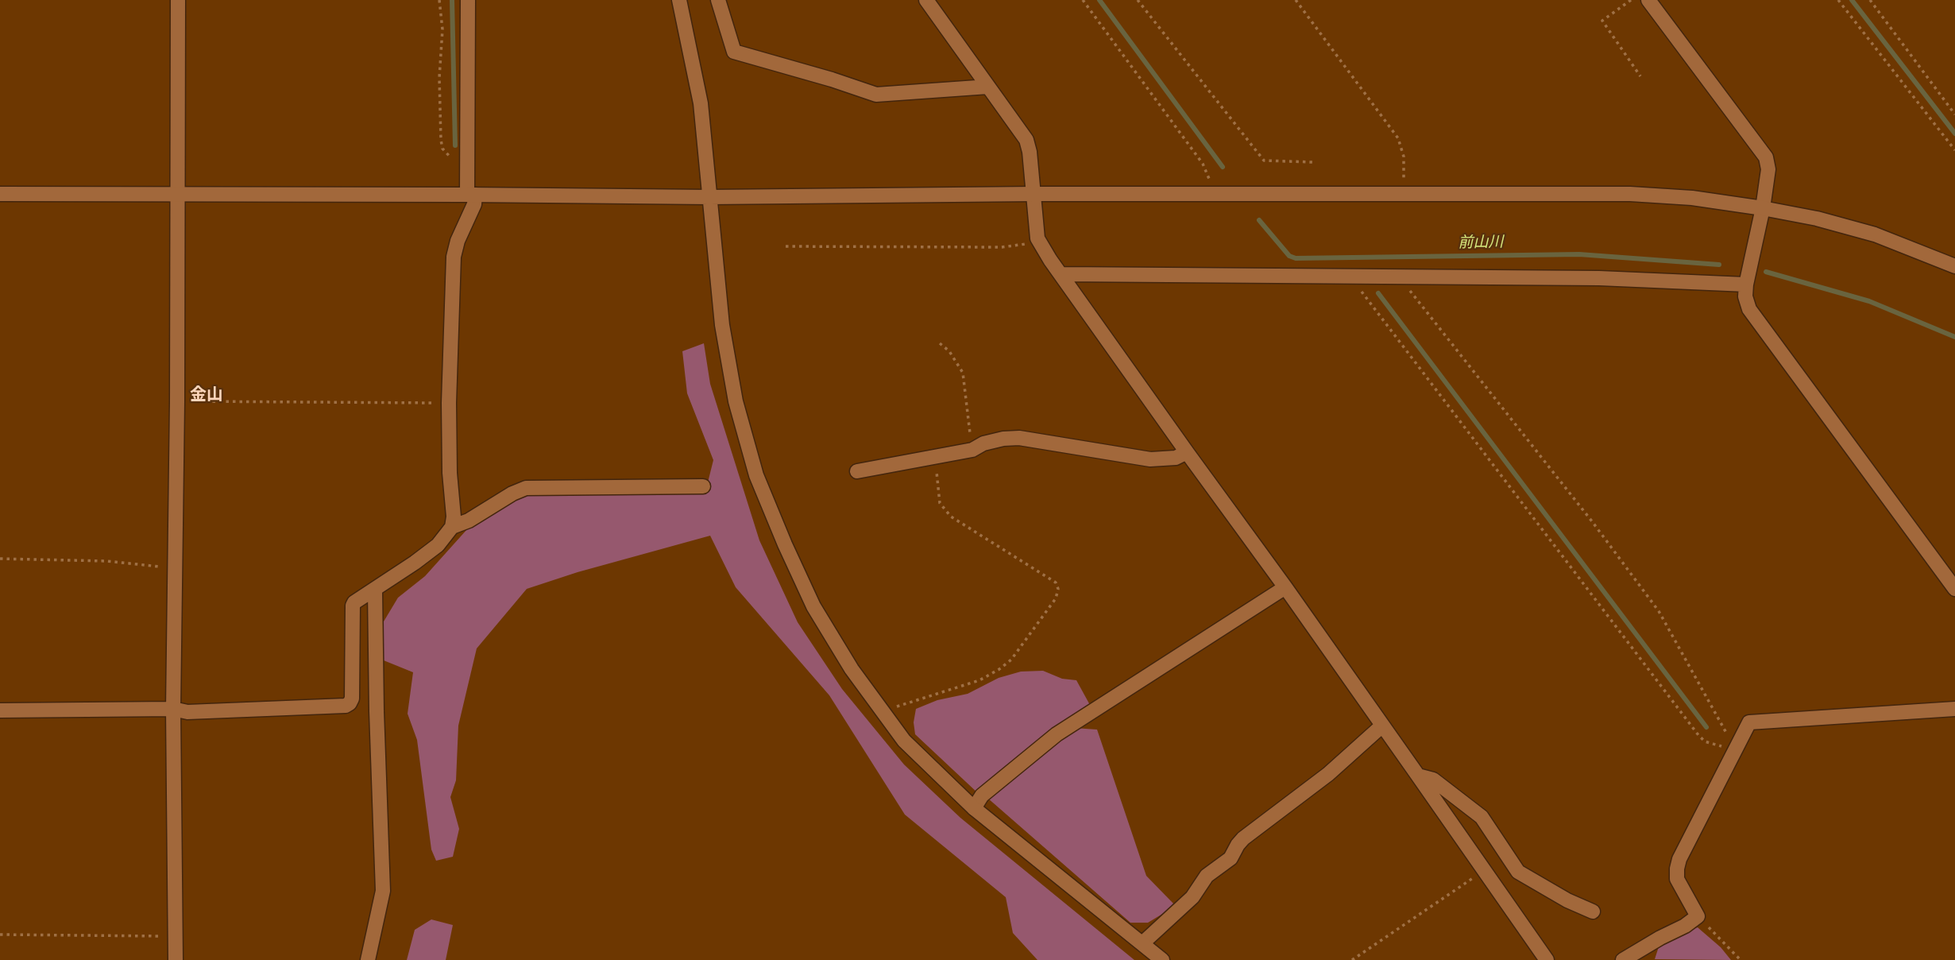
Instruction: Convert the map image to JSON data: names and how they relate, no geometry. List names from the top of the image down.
{
  "districts": ["金山"],
  "water": ["前山川"]
}
